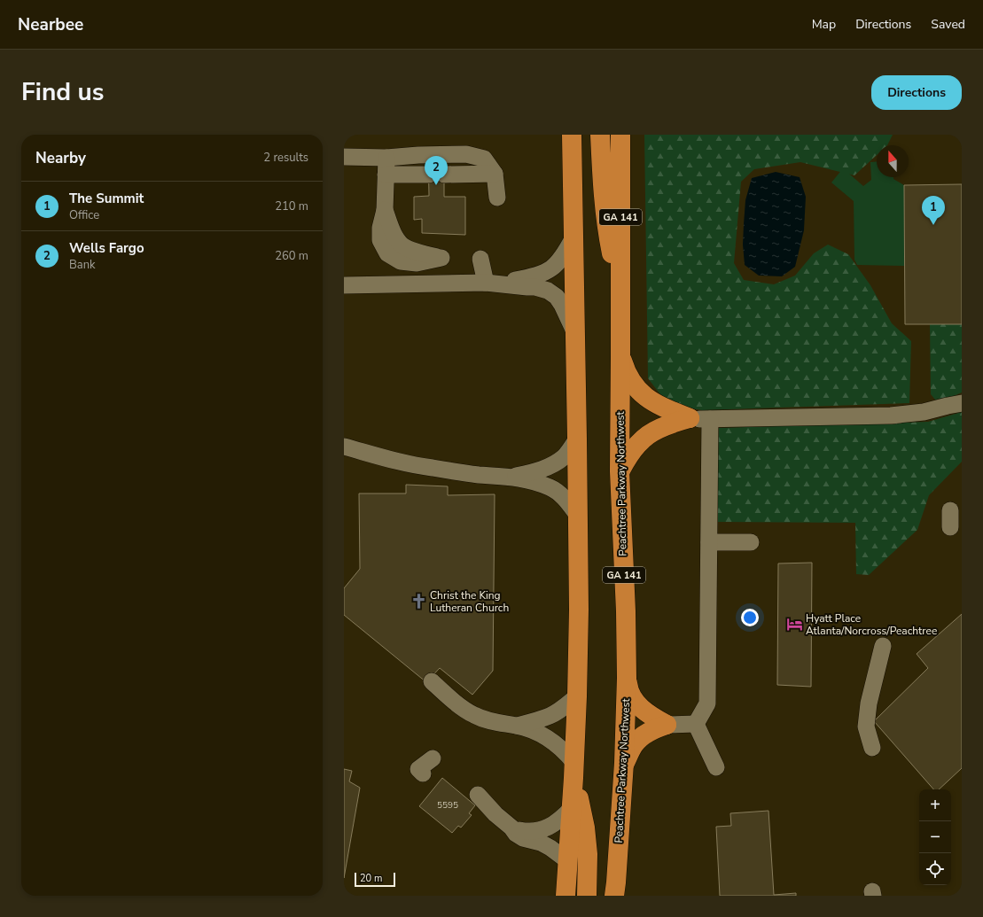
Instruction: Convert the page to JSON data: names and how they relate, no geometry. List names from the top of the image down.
{
  "streets": {
    "highway": ["GA 141", "Peachtree Parkway Northwest"]
  },
  "places": {
    "church": ["Christ the King Lutheran Church"],
    "hotel": ["Hyatt Place Atlanta/Norcross/Peachtree"]
  },
  "house_numbers": ["5595"],
  "scale_bar": "20 m",
  "north": "top",
  "page": {
    "header": "Nearbee",
    "nav": ["Map", "Directions", "Saved"],
    "title": "Find us",
    "buttons": "Directions",
    "heading": ["Nearby", "2 results"],
    "pins": ["2", "1"],
    "list": [
      {
        "mark": "1",
        "name": "The Summit",
        "note": "Office",
        "value": "210 m"
      },
      {
        "mark": "2",
        "name": "Wells Fargo",
        "note": "Bank",
        "value": "260 m"
      }
    ],
    "map_buttons": ["+", "−"],
    "scale": "20 m"
  }
}
